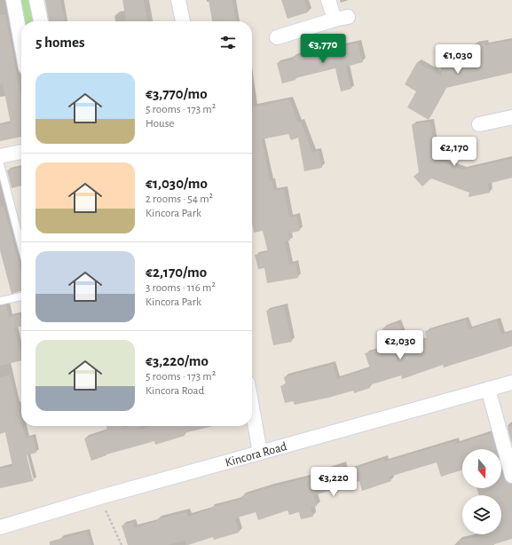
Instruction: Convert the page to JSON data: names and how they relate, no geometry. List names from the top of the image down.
{
  "streets": {
    "street": ["Kincora Road"]
  },
  "north": "bottom",
  "page": {
    "heading": "5 homes",
    "price": [
      "€3,770",
      "€1,030",
      "€2,170",
      "€2,030",
      "€3,220"
    ],
    "list": [
      {
        "name": "€3,770/mo",
        "note": "5 rooms · 173 m² · House"
      },
      {
        "name": "€1,030/mo",
        "note": "2 rooms · 54 m² · Kincora Park"
      },
      {
        "name": "€2,170/mo",
        "note": "3 rooms · 116 m² · Kincora Park"
      },
      {
        "name": "€3,220/mo",
        "note": "5 rooms · 173 m² · Kincora Road"
      }
    ]
  }
}
